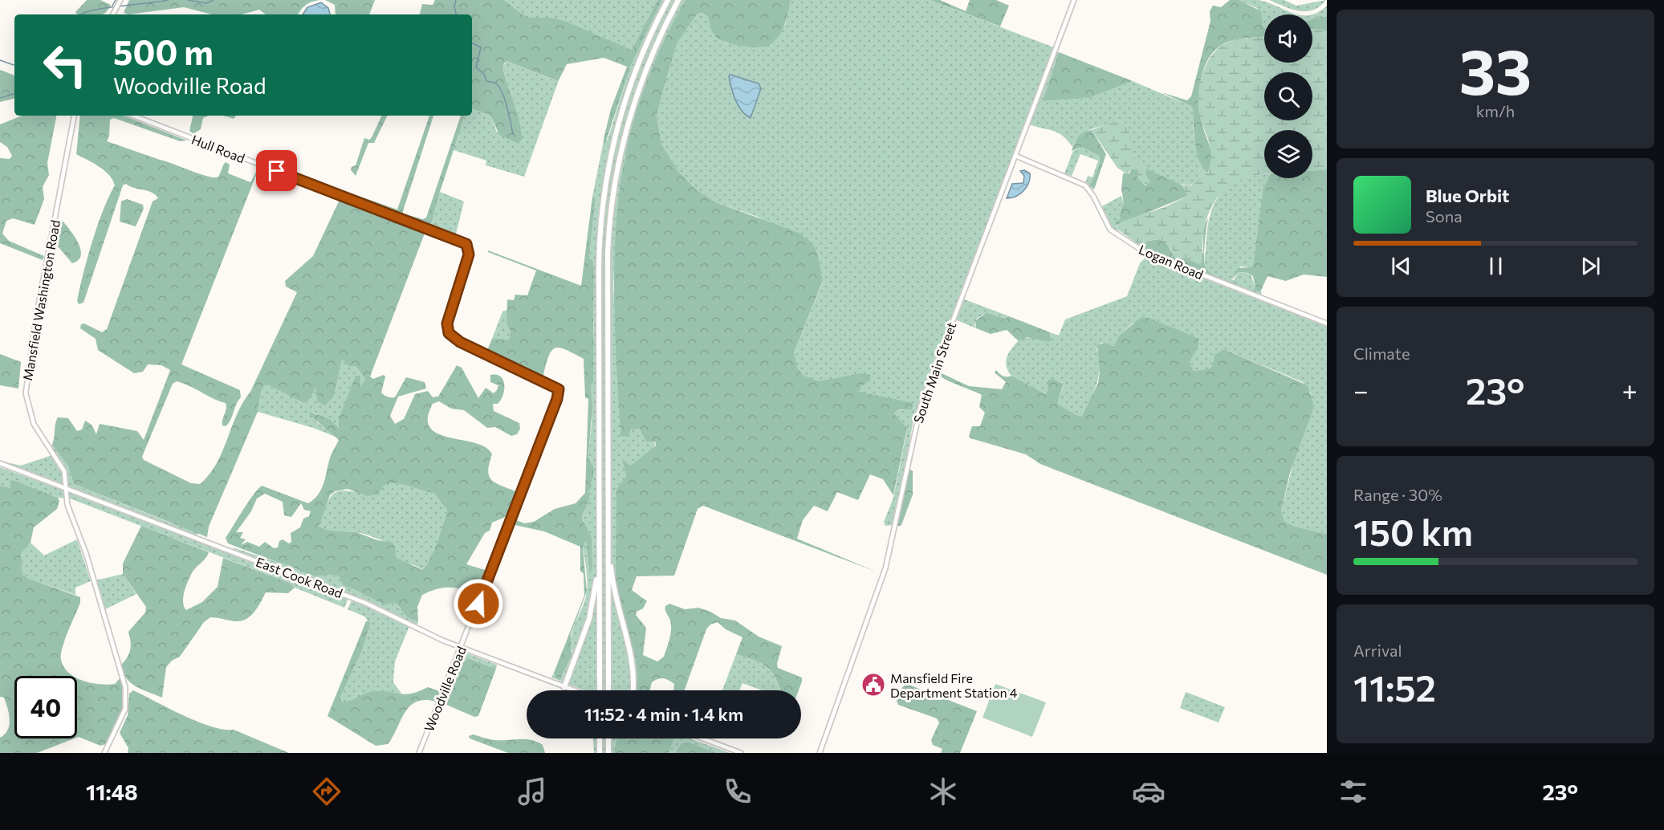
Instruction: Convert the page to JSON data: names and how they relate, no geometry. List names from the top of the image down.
{
  "streets": {
    "street": [
      "Hull Road",
      "Logan Road",
      "Mansfield Washington Road",
      "South Main Street",
      "East Cook Road",
      "Woodville Road"
    ]
  },
  "crossings": [
    ["Hull Road", "Woodville Road"],
    ["Logan Road", "South Main Street"],
    ["Mansfield Washington Road", "East Cook Road"],
    ["East Cook Road", "Woodville Road"]
  ],
  "places": {
    "public building": ["Mansfield Fire Department Station 4"]
  },
  "page": {
    "tile": [
      ["33", "km/h"],
      "Climate",
      ["Range · 30%", "150 km"],
      ["Arrival", "11:52"]
    ],
    "turn": ["500 m", "Woodville Road"],
    "song": ["Blue Orbit", "Sona"],
    "heat": ["−", "23°", "+"],
    "limit": "40",
    "trip": "11:52 · 4 min · 1.4 km",
    "tabs": ["11:48", "23°"]
  }
}
